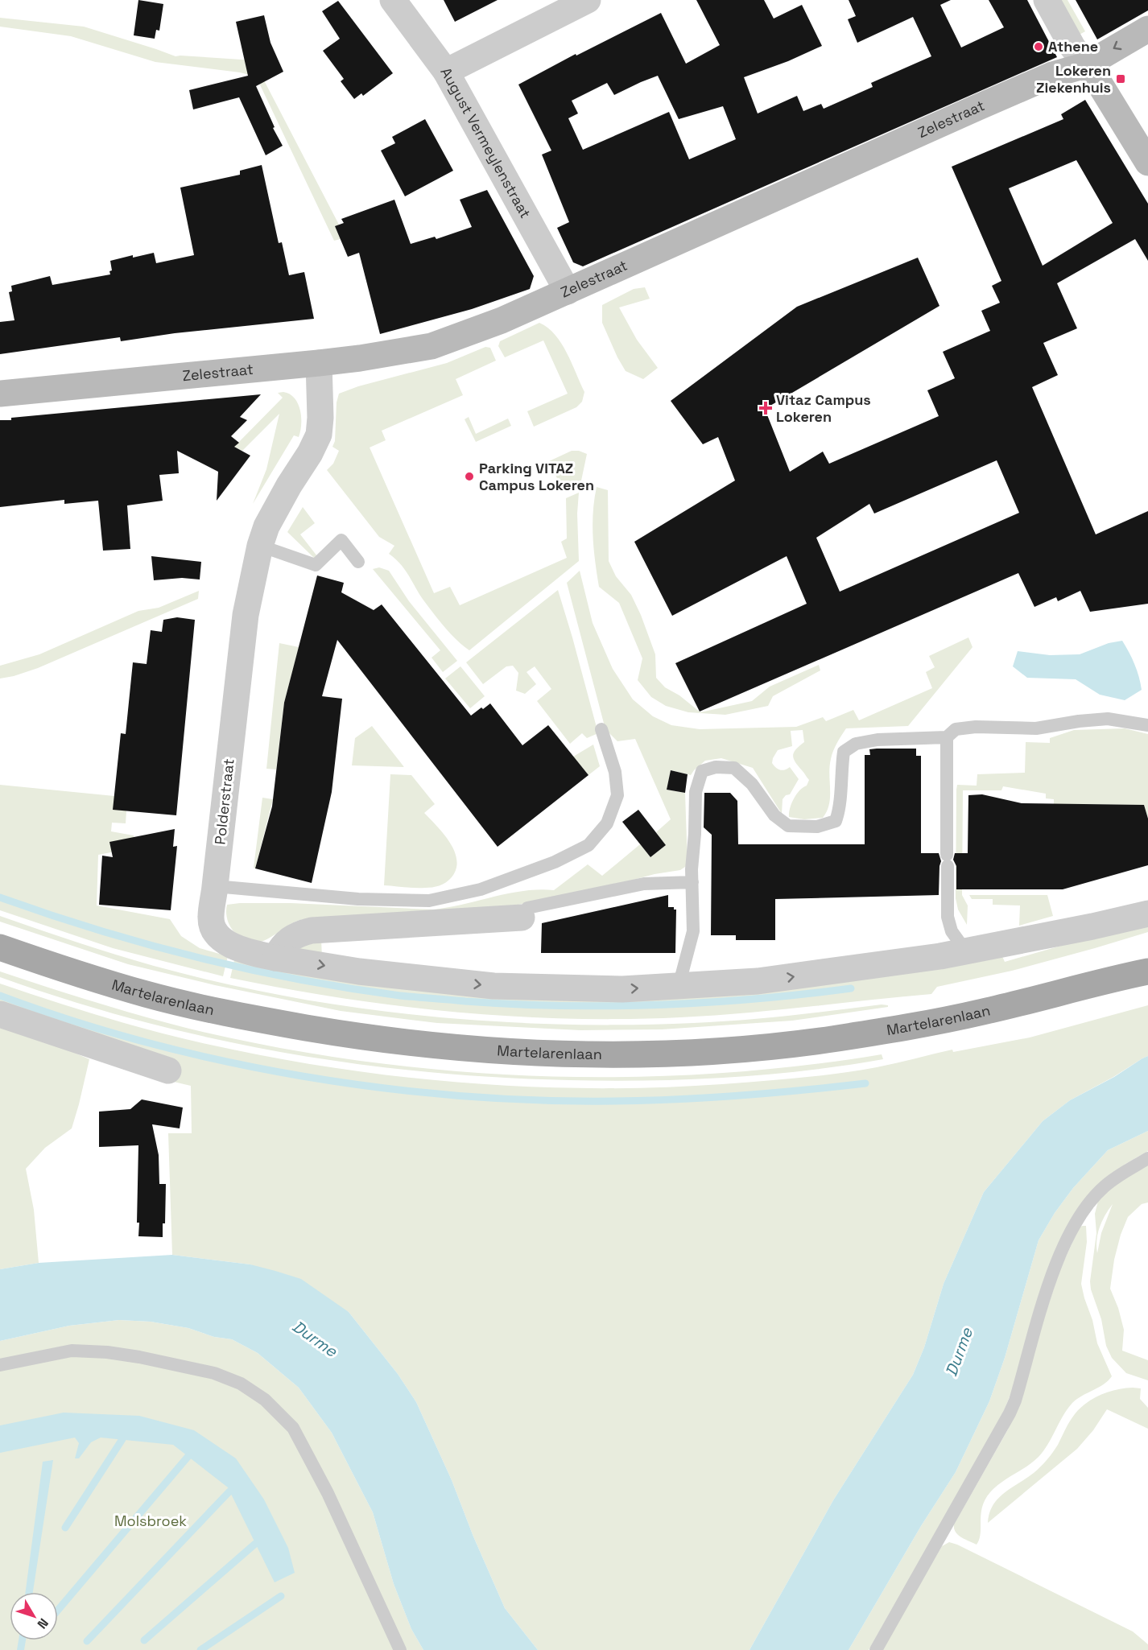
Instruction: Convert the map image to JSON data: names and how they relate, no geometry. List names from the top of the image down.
{
  "streets": {
    "main road": ["Martelarenlaan"],
    "street": ["Zelestraat", "August Vermeylenstraat", "Polderstraat"]
  },
  "crossings": [
    ["Zelestraat", "August Vermeylenstraat"],
    ["Zelestraat", "Polderstraat"]
  ],
  "water": ["Durme"],
  "parks": ["Molsbroek"],
  "places": {
    "other": ["Athene", "Parking VITAZ Campus Lokeren"],
    "transit": ["Lokeren Ziekenhuis"],
    "health": ["Vitaz Campus Lokeren"]
  },
  "north": "bottom right"
}
